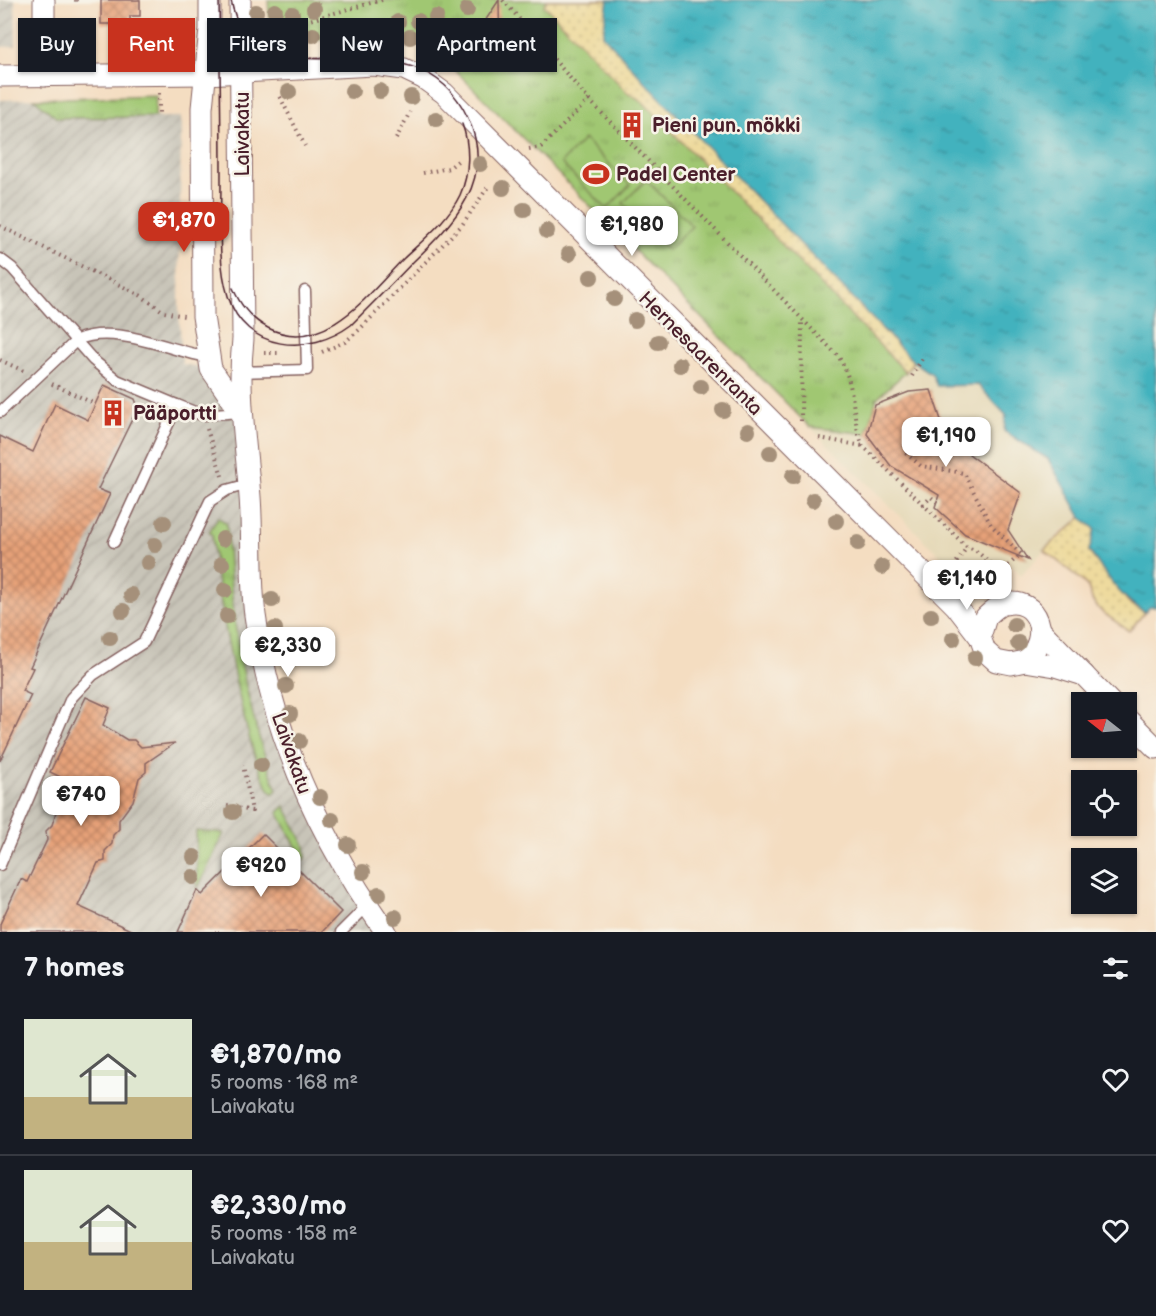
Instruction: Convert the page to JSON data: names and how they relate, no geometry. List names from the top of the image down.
{
  "streets": {
    "street": ["Laivakatu", "Hernesaarenranta"]
  },
  "crossings": [
    ["Laivakatu", "Hernesaarenranta"]
  ],
  "places": {
    "building": ["Pieni pun. mökki", "Pääportti"],
    "sports": ["Padel Center"]
  },
  "north": "left",
  "page": {
    "chip": [
      "Buy",
      "Rent",
      "Filters",
      "New",
      "Apartment"
    ],
    "price": [
      "€1,870",
      "€1,980",
      "€1,190",
      "€1,140",
      "€2,330",
      "€740",
      "€920"
    ],
    "heading": "7 homes",
    "list": [
      {
        "name": "€1,870/mo",
        "note": "5 rooms · 168 m² · Laivakatu"
      },
      {
        "name": "€2,330/mo",
        "note": "5 rooms · 158 m² · Laivakatu"
      }
    ]
  }
}
